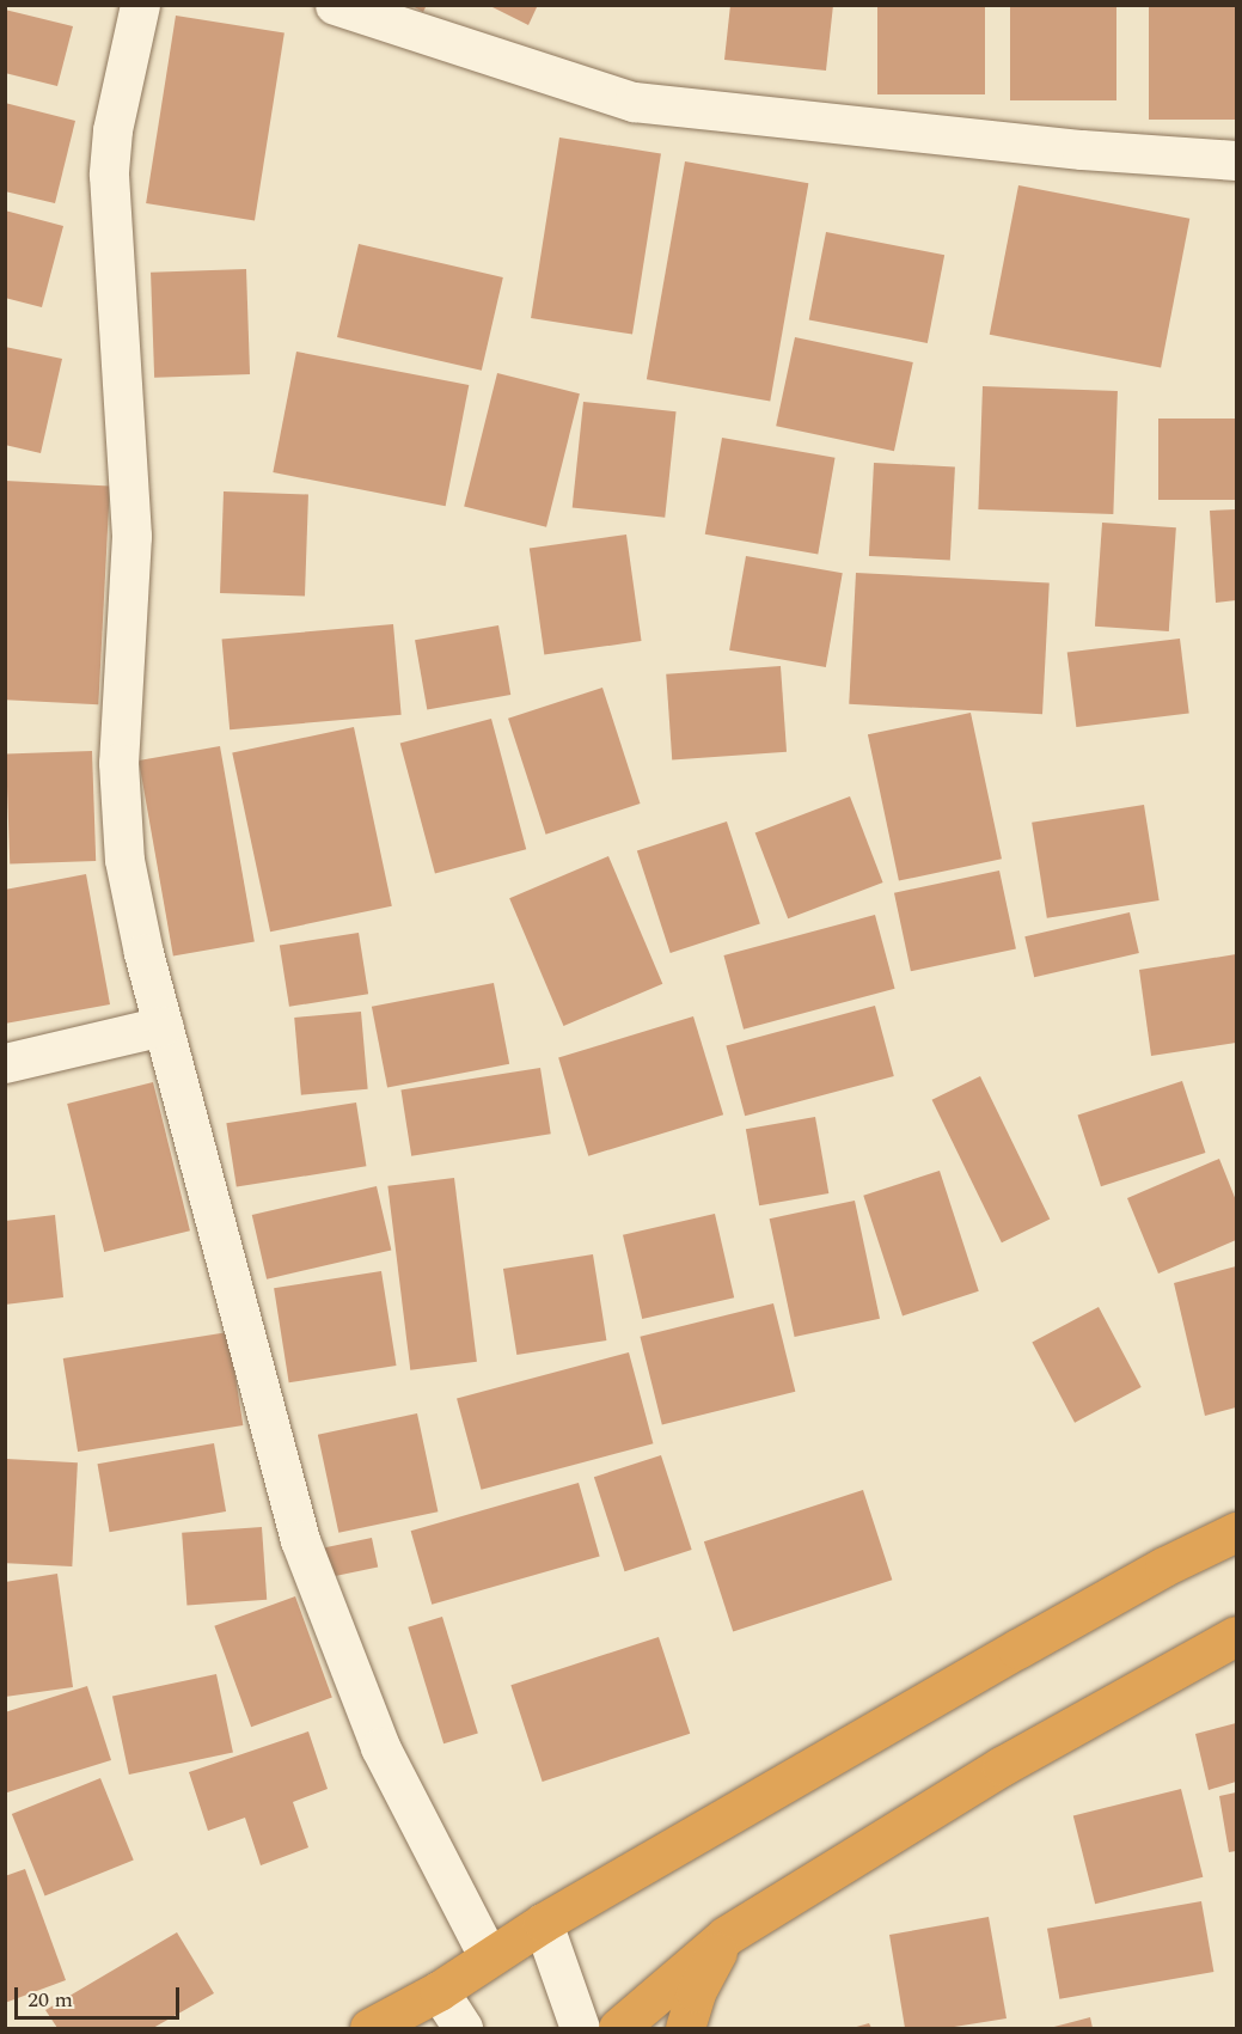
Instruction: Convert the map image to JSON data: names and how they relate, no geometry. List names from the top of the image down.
{
  "scale_bar": "20 m"
}
